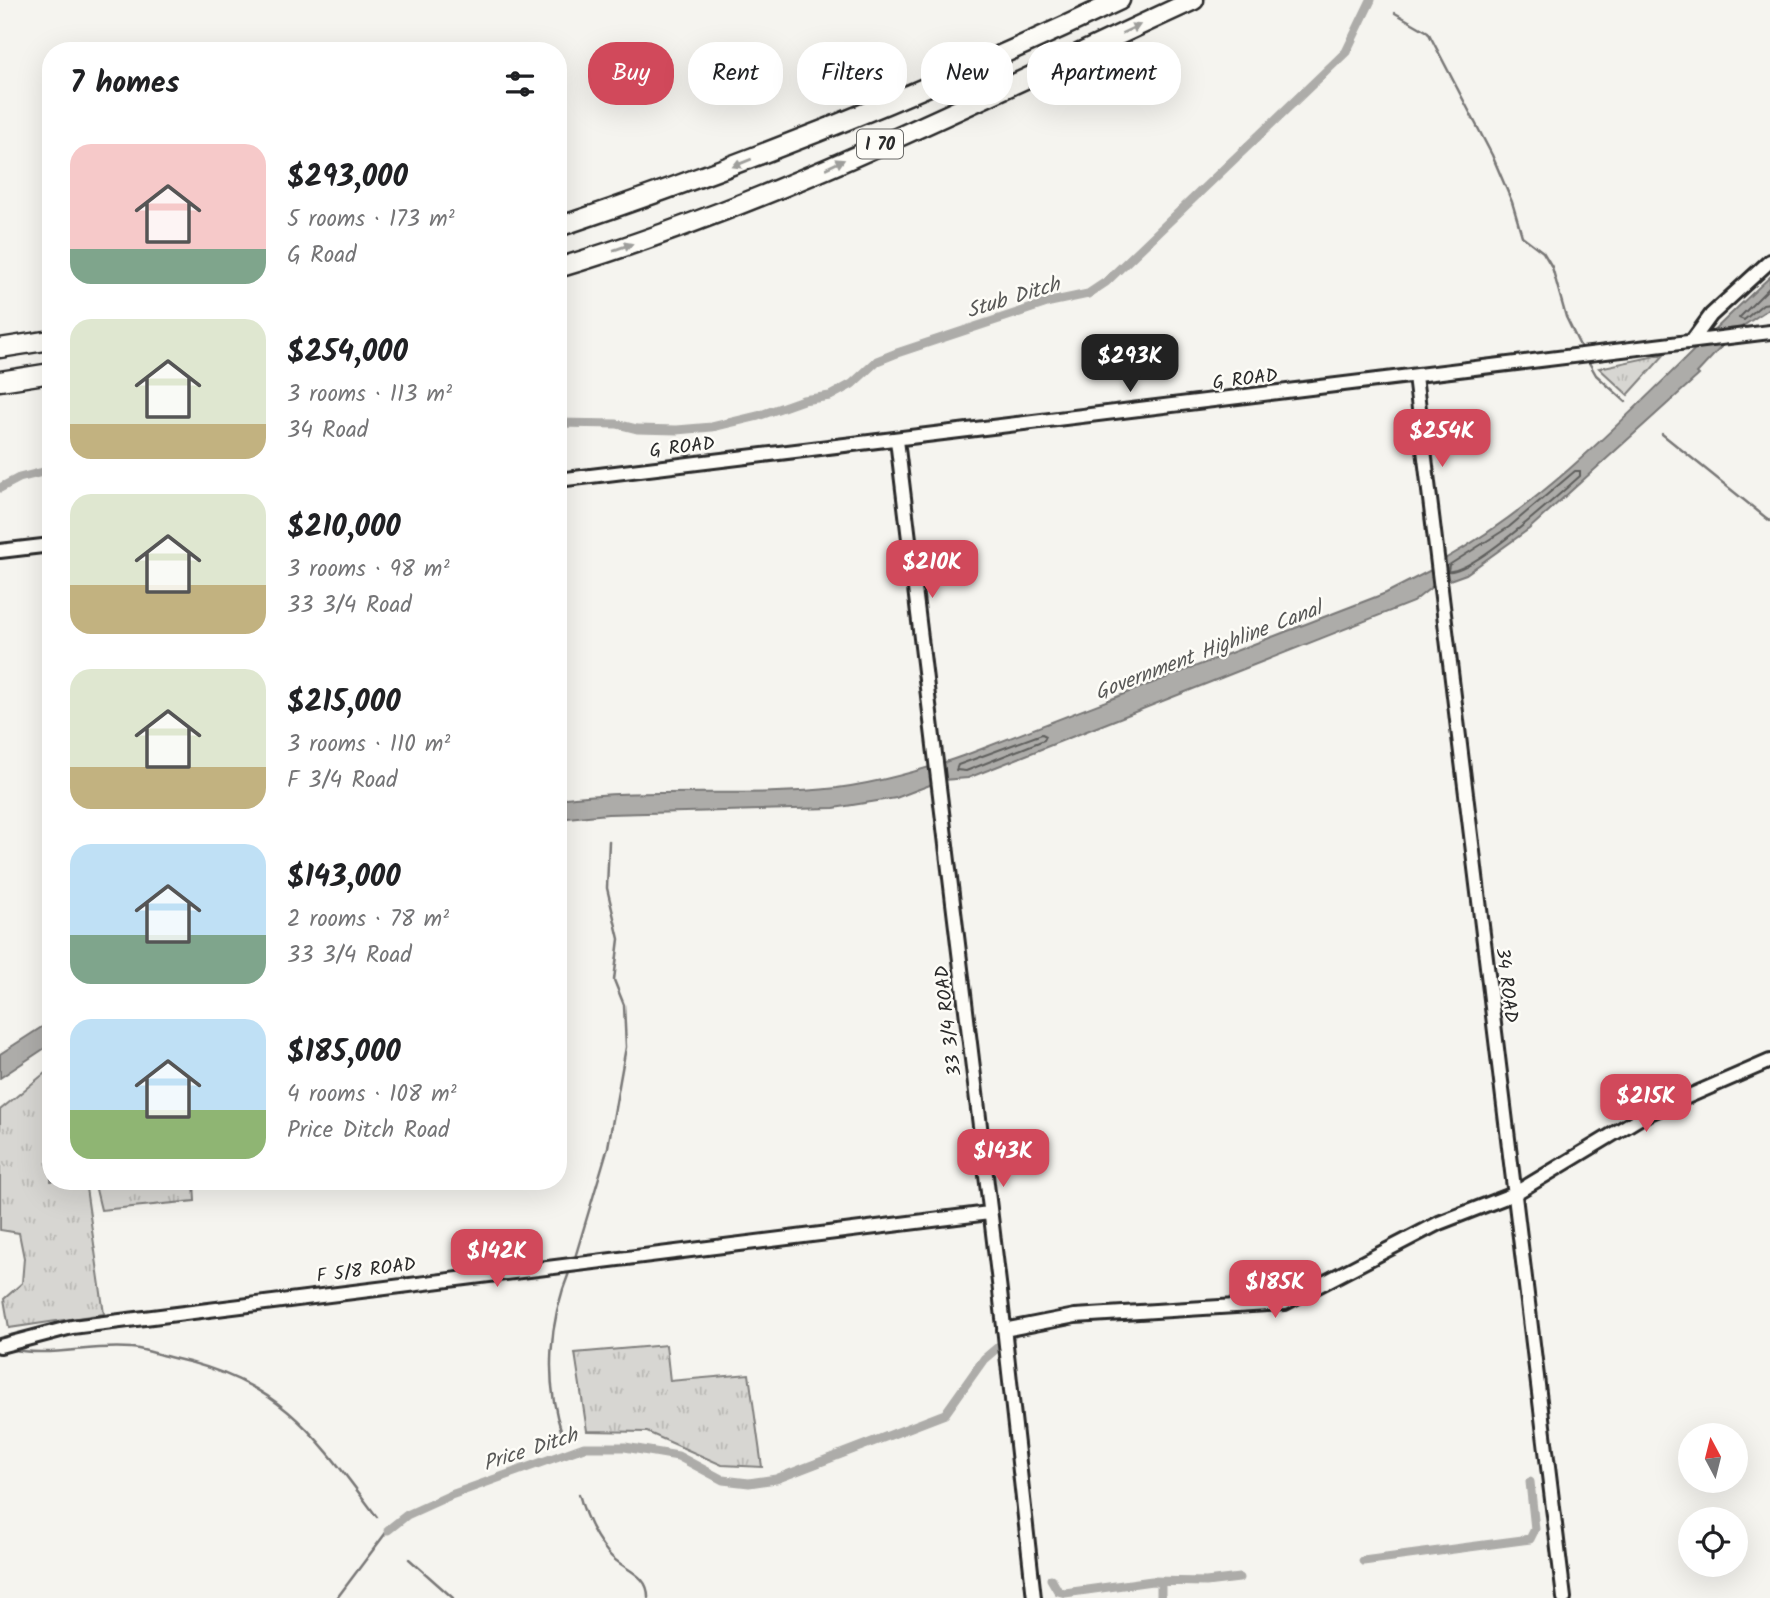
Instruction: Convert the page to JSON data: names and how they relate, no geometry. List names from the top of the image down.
{
  "streets": {
    "highway": ["I 70"],
    "street": [
      "G ROAD",
      "34 ROAD",
      "33 3/4 ROAD",
      "F 5/8 ROAD"
    ]
  },
  "crossings": [
    ["G ROAD", "34 ROAD"],
    ["G ROAD", "33 3/4 ROAD"],
    ["33 3/4 ROAD", "F 5/8 ROAD"]
  ],
  "water": ["Stub Ditch", "Government Highline Canal", "Price Ditch"],
  "north": "top",
  "page": {
    "chip": [
      "Buy",
      "Rent",
      "Filters",
      "New",
      "Apartment"
    ],
    "heading": "7 homes",
    "list": [
      {
        "name": "$293,000",
        "note": "5 rooms · 173 m² · G Road"
      },
      {
        "name": "$254,000",
        "note": "3 rooms · 113 m² · 34 Road"
      },
      {
        "name": "$210,000",
        "note": "3 rooms · 98 m² · 33 3/4 Road"
      },
      {
        "name": "$215,000",
        "note": "3 rooms · 110 m² · F 3/4 Road"
      },
      {
        "name": "$143,000",
        "note": "2 rooms · 78 m² · 33 3/4 Road"
      },
      {
        "name": "$185,000",
        "note": "4 rooms · 108 m² · Price Ditch Road"
      }
    ],
    "price": [
      "$293K",
      "$254K",
      "$210K",
      "$215K",
      "$143K",
      "$142K",
      "$185K"
    ]
  }
}
